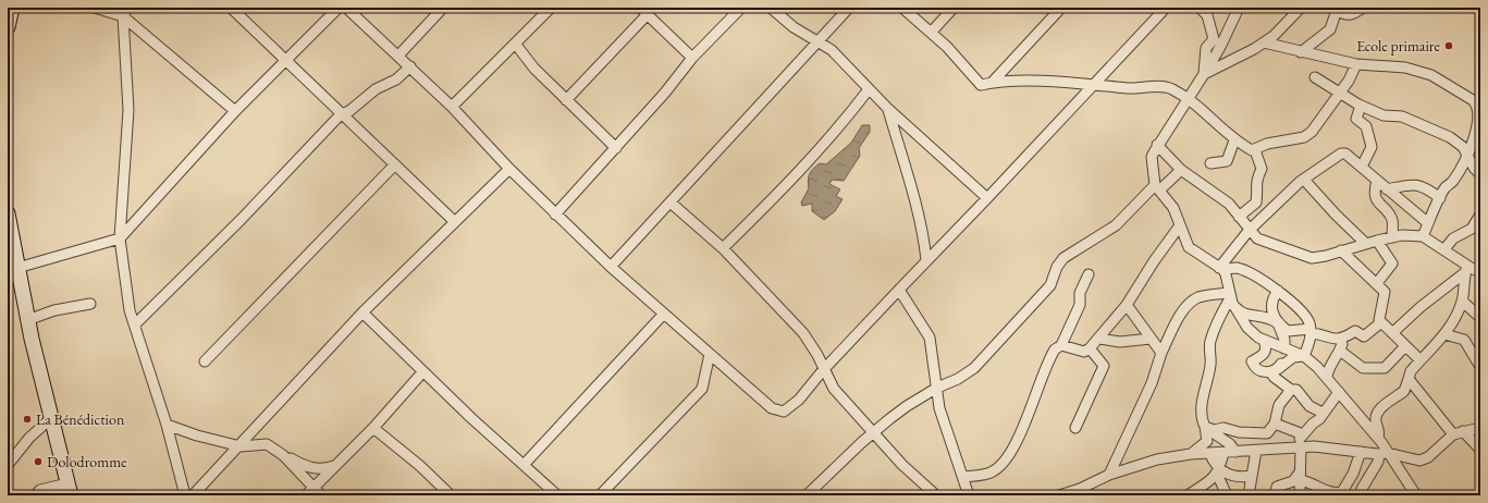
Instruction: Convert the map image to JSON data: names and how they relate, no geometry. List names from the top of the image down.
{
  "places": ["Ecole primaire", "La Bénédiction", "Dolodromme"]
}
